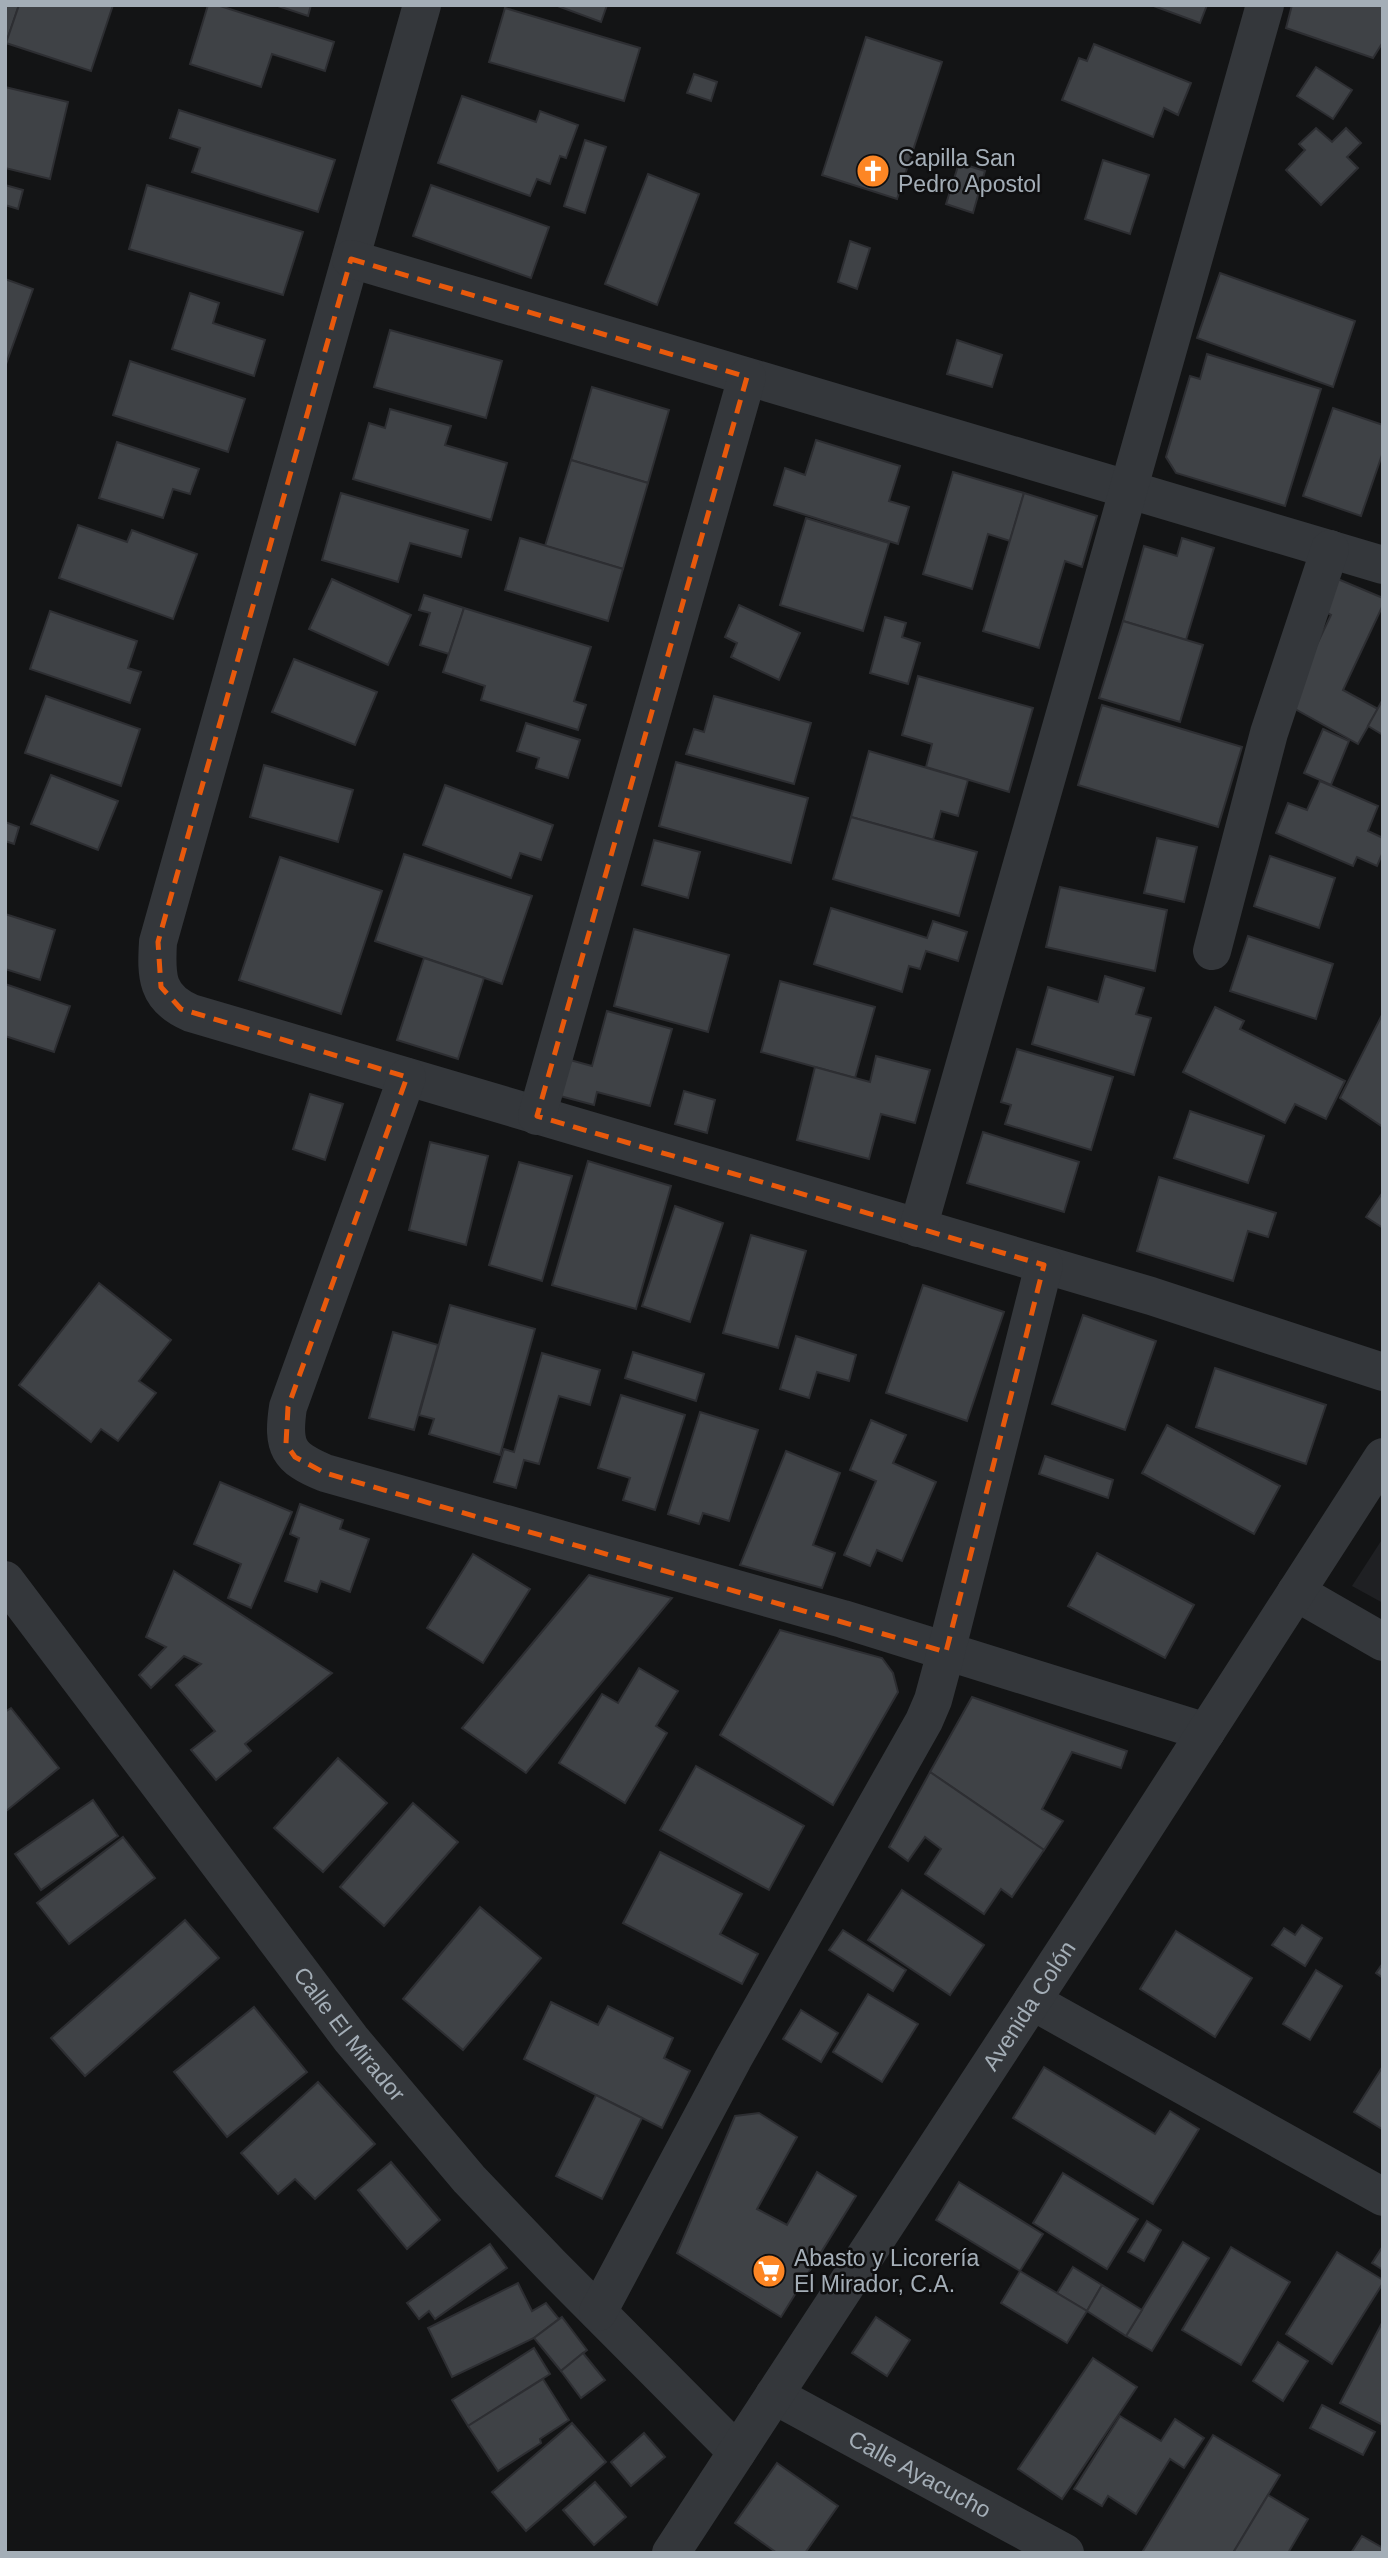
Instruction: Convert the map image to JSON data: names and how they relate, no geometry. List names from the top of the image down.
{
  "streets": {
    "street": ["Avenida Colón", "Calle El Mirador", "Calle Ayacucho"]
  },
  "crossings": [
    ["Avenida Colón", "Calle El Mirador"],
    ["Avenida Colón", "Calle Ayacucho"]
  ],
  "places": {
    "church": ["Capilla San Pedro Apostol"],
    "supermarket": ["Abasto y Licorería El Mirador, C.A."]
  }
}
